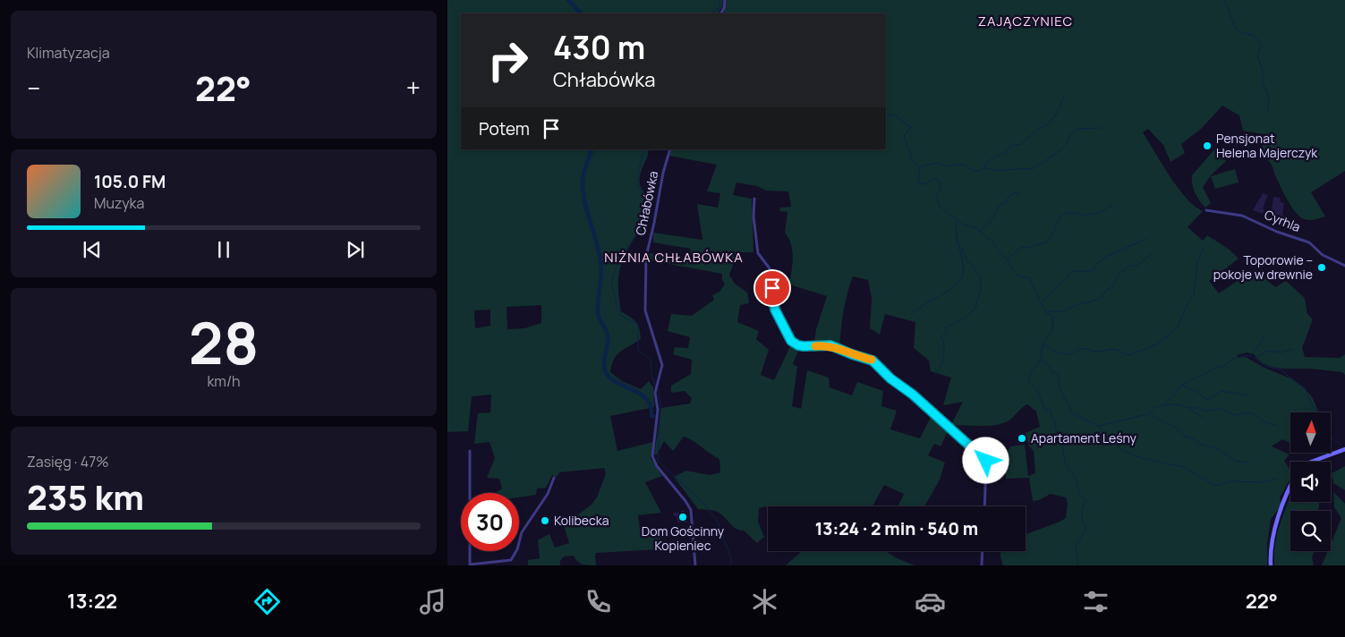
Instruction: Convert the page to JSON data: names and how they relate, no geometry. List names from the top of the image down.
{
  "streets": {
    "street": ["Chłabówka", "Cyrhla"]
  },
  "districts": ["ZAJĄCZYNIEC", "NIŻNIA CHŁABÓWKA"],
  "places": [
    "Pensjonat Helena Majerczyk",
    "Toporowie – pokoje w drewnie",
    "Apartament Leśny",
    "Dom Gościnny Kopieniec",
    "Kolibecka"
  ],
  "north": "top",
  "page": {
    "tile": [
      "Klimatyzacja",
      ["28", "km/h"],
      ["Zasięg · 47%", "235 km"]
    ],
    "turn": ["430 m", "Chłabówka"],
    "heat": ["−", "22°", "+"],
    "then": "Potem",
    "song": ["105.0 FM", "Muzyka"],
    "limit": "30",
    "trip": "13:24 · 2 min · 540 m",
    "tabs": ["13:22", "22°"]
  }
}
